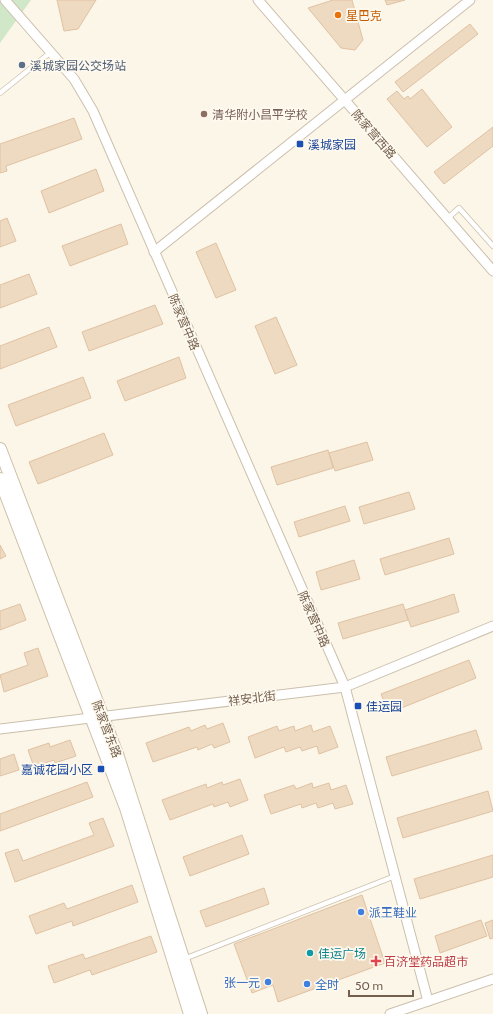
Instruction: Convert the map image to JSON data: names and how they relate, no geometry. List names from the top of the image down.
{
  "streets": {
    "street": [
      "陈家营西路",
      "陈家营中路",
      "祥安北街",
      "陈家营东路"
    ]
  },
  "crossings": [
    ["陈家营中路", "祥安北街"],
    ["祥安北街", "陈家营东路"]
  ],
  "places": {
    "other": [
      "星巴克",
      "溪城家园公交场站",
      "清华附小昌平学校",
      "派王鞋业",
      "佳运广场",
      "张一元",
      "全时"
    ],
    "transit": ["溪城家园", "佳运园", "嘉诚花园小区"],
    "health": ["百济堂药品超市"]
  },
  "scale_bar": "50 m"
}
